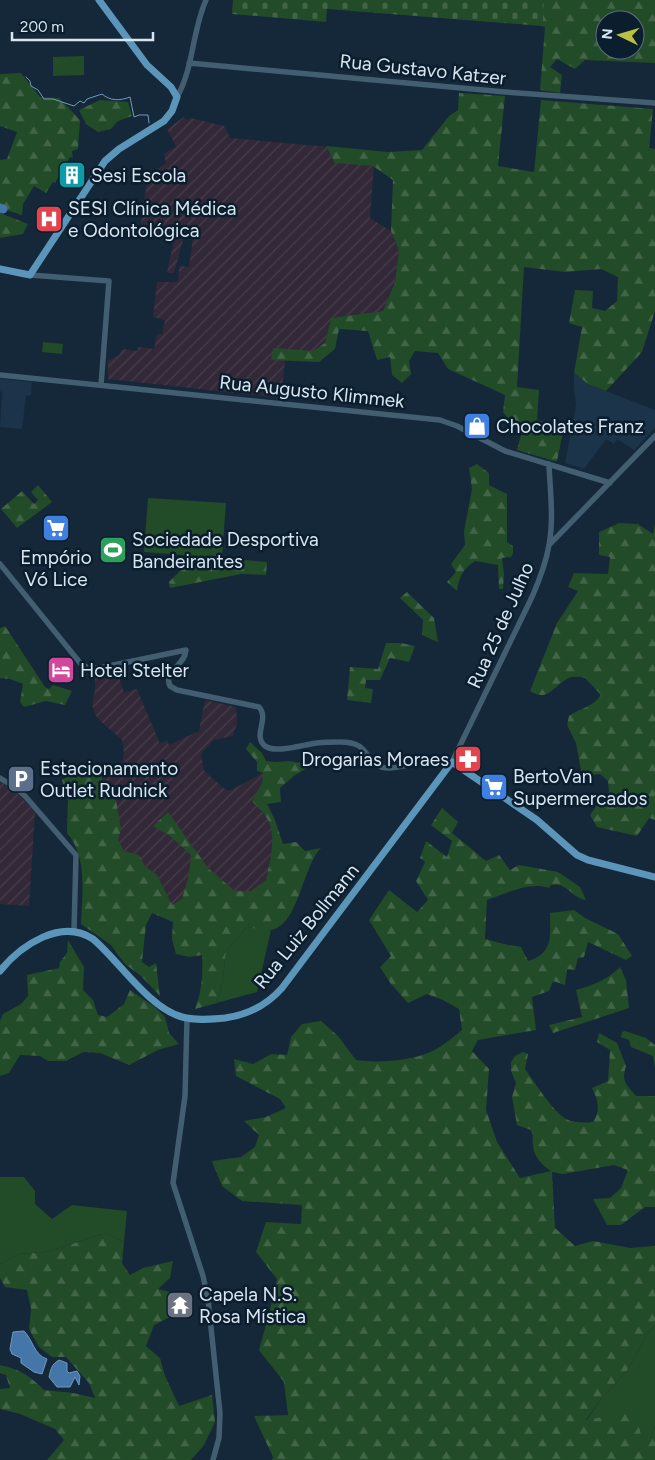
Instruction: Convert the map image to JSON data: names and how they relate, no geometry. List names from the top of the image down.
{
  "streets": {
    "main road": ["Rua Luiz Bollmann"],
    "street": ["Rua Gustavo Katzer", "Rua Augusto Klimmek", "Rua 25 de Julho"]
  },
  "crossings": [
    ["Rua Augusto Klimmek", "Rua 25 de Julho"],
    ["Rua 25 de Julho", "Rua Luiz Bollmann"]
  ],
  "places": {
    "building": ["Sesi Escola"],
    "hospital": ["SESI Clínica Médica e Odontológica"],
    "shop": ["Chocolates Franz"],
    "supermarket": ["Empório Vó Lice", "BertoVan Supermercados"],
    "sports": ["Sociedade Desportiva Bandeirantes"],
    "hotel": ["Hotel Stelter"],
    "pharmacy": ["Drogarias Moraes"],
    "parking": ["Estacionamento Outlet Rudnick"],
    "temple": ["Capela N.S. Rosa Mística"]
  },
  "scale_bar": "200 m",
  "north": "left"
}
